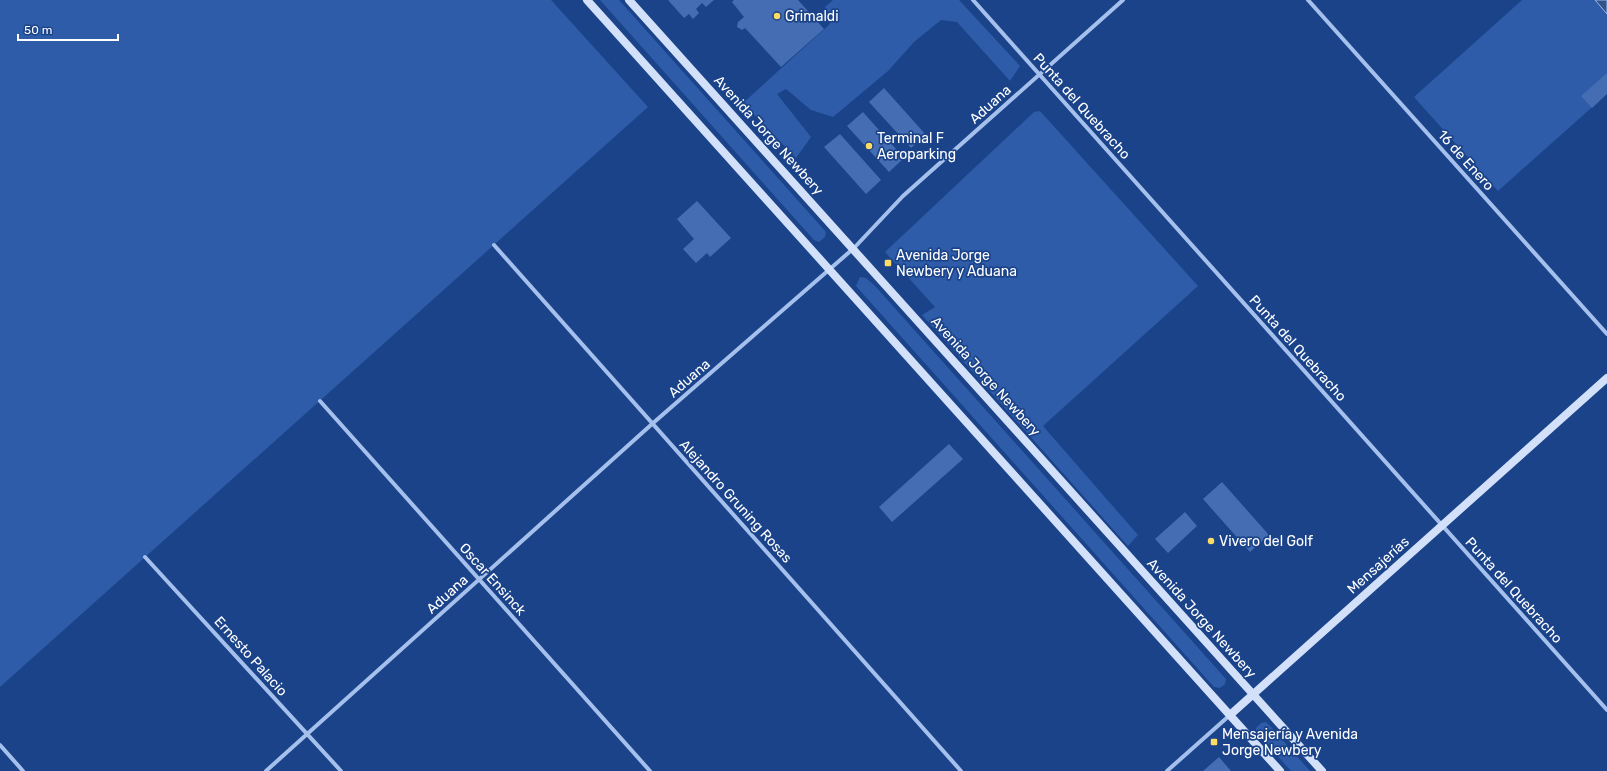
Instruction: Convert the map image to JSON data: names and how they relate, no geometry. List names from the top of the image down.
{
  "streets": {
    "main road": ["Avenida Jorge Newbery", "Mensajerías"],
    "street": [
      "Aduana",
      "Punta del Quebracho",
      "16 de Enero",
      "Alejandro Gruning Rosas",
      "Oscar Ensinck",
      "Ernesto Palacio"
    ]
  },
  "crossings": [
    ["Aduana", "Punta del Quebracho"],
    ["Aduana", "Avenida Jorge Newbery"],
    ["Aduana", "Alejandro Gruning Rosas"],
    ["Aduana", "Oscar Ensinck"],
    ["Aduana", "Ernesto Palacio"],
    ["Punta del Quebracho", "Mensajerías"],
    ["Avenida Jorge Newbery", "Mensajerías"]
  ],
  "places": {
    "other": ["Grimaldi", "Terminal F Aeroparking", "Vivero del Golf"],
    "transit": ["Avenida Jorge Newbery y Aduana", "Mensajería y Avenida Jorge Newbery"]
  },
  "scale_bar": "50 m"
}
